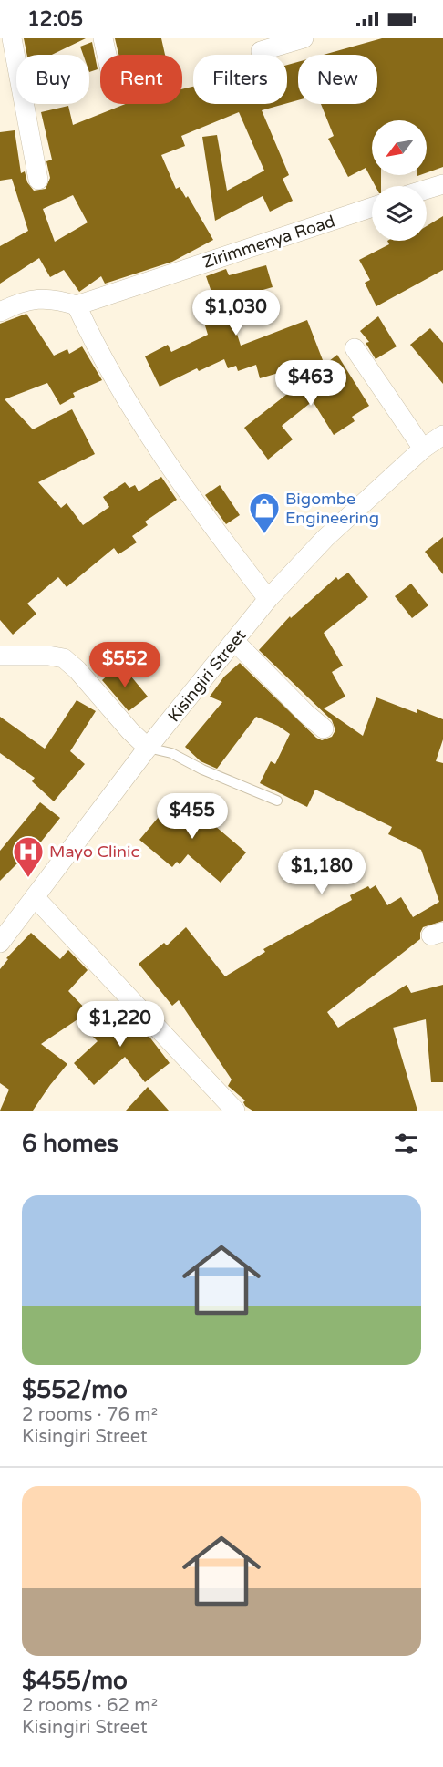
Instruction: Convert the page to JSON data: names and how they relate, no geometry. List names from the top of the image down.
{
  "streets": {
    "street": ["Zirimmenya Road", "Kisingiri Street"]
  },
  "places": {
    "shop": ["Bigombe Engineering"],
    "hospital": ["Mayo Clinic"]
  },
  "north": "bottom left",
  "page": {
    "status": "12:05",
    "chip": [
      "Buy",
      "Rent",
      "Filters",
      "New"
    ],
    "price": [
      "$1,030",
      "$463",
      "$552",
      "$455",
      "$1,180",
      "$1,220"
    ],
    "heading": "6 homes",
    "list": [
      {
        "name": "$552/mo",
        "note": "2 rooms · 76 m² · Kisingiri Street"
      },
      {
        "name": "$455/mo",
        "note": "2 rooms · 62 m² · Kisingiri Street"
      }
    ]
  }
}
